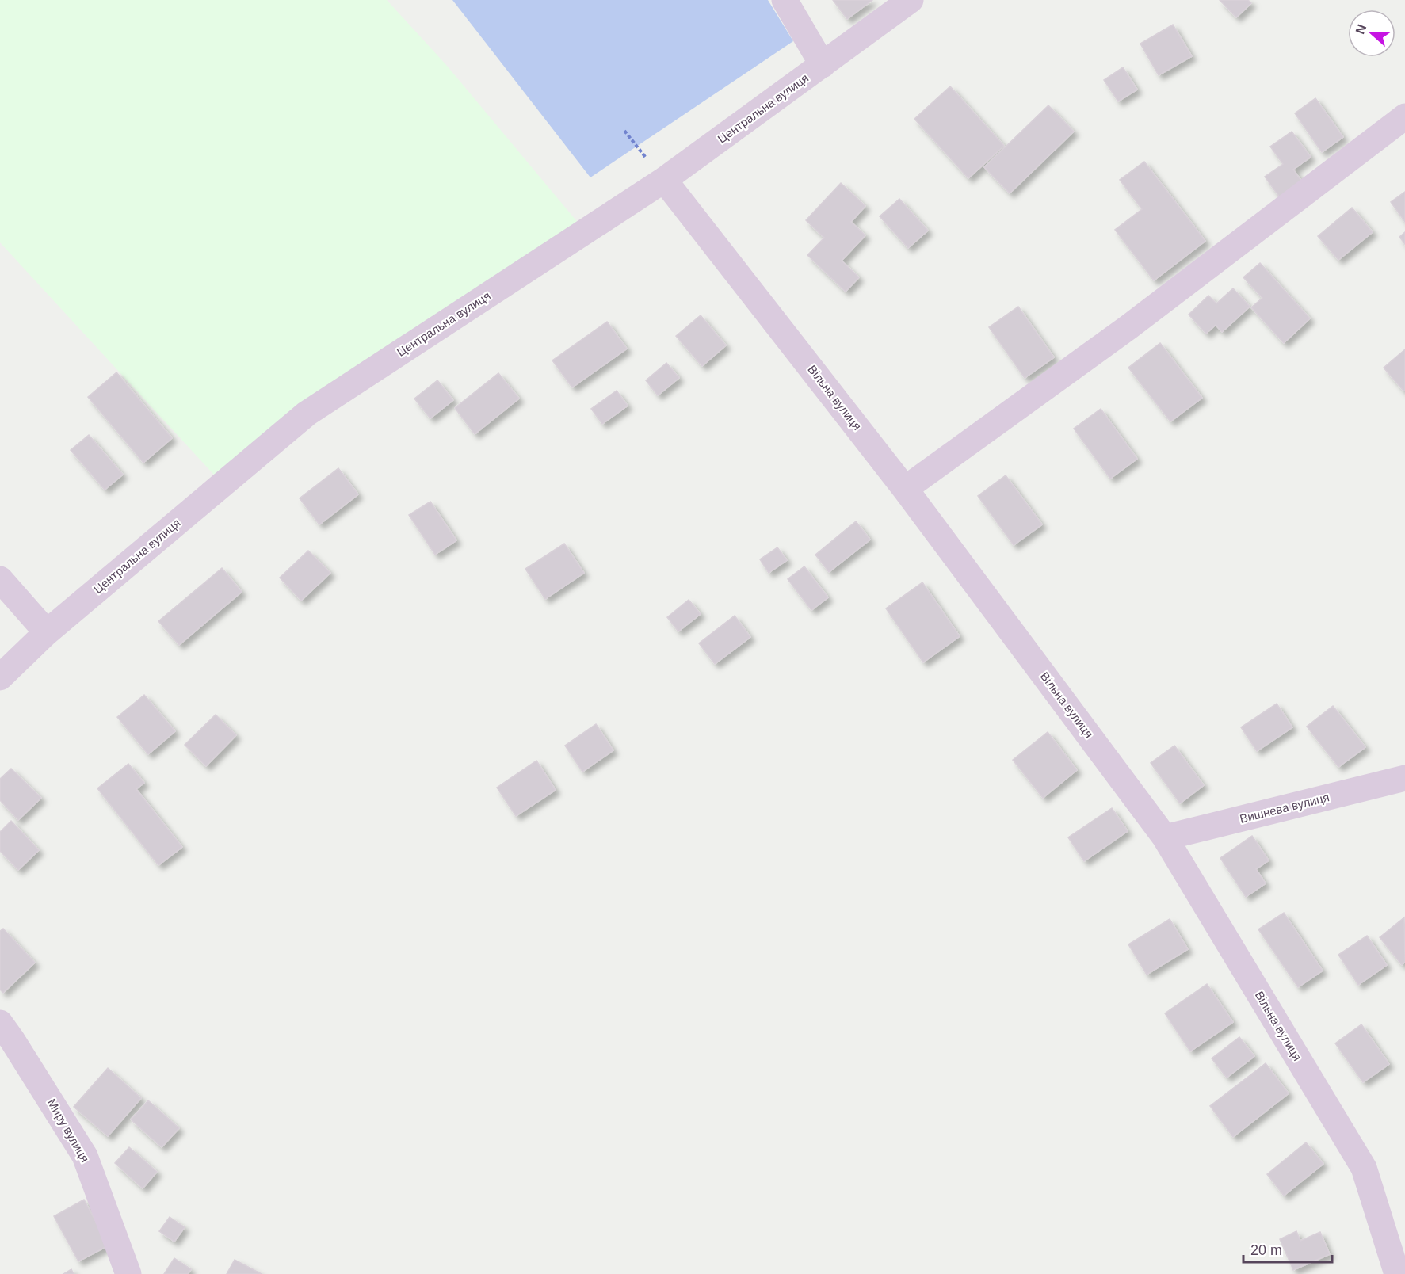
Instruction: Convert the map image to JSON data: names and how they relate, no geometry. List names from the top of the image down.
{
  "streets": {
    "street": [
      "Центральна вулиця",
      "Вільна вулиця",
      "Вишнева вулиця",
      "Миру вулиця"
    ]
  },
  "crossings": [
    ["Центральна вулиця", "Вільна вулиця"],
    ["Вільна вулиця", "Вишнева вулиця"]
  ],
  "scale_bar": "20 m",
  "north": "left"
}
